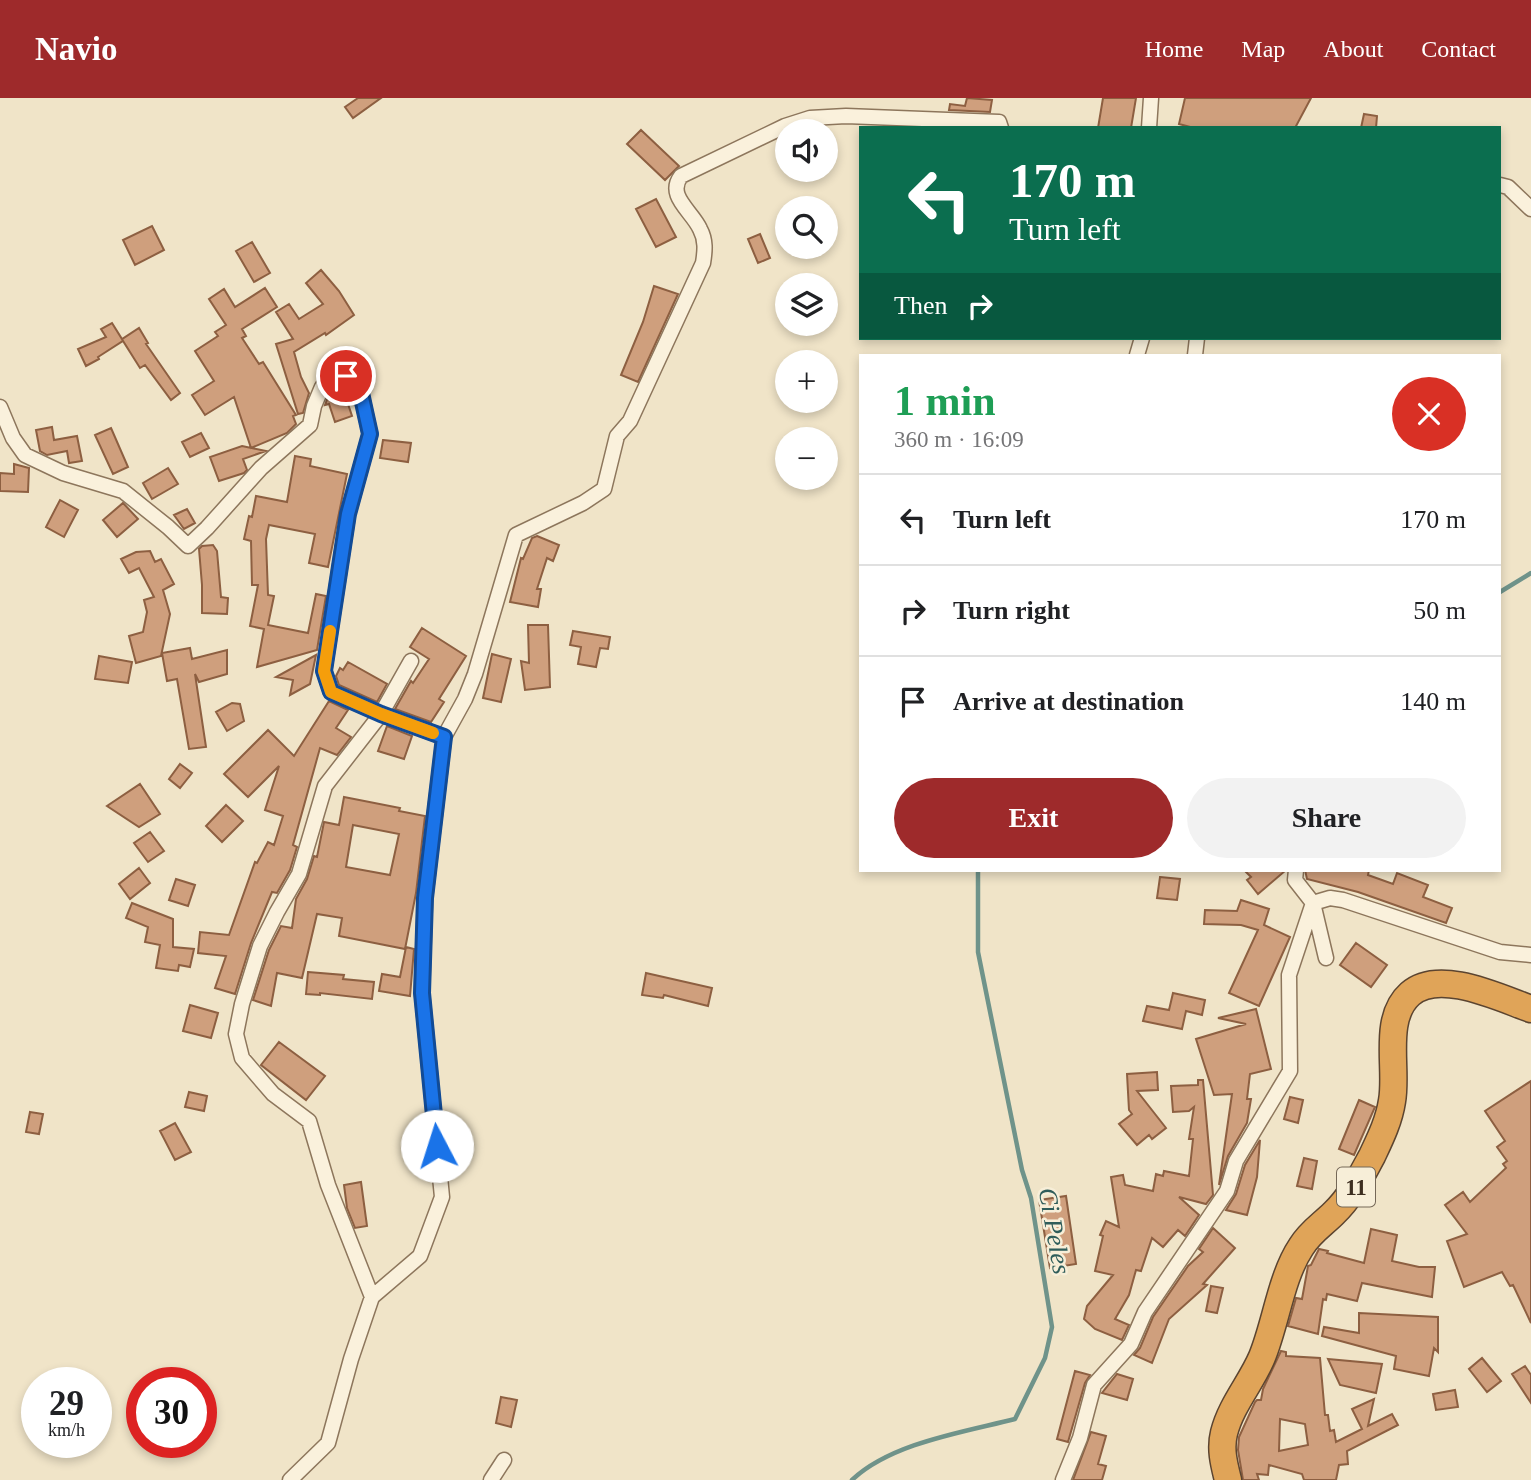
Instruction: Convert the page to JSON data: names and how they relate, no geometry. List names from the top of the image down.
{
  "streets": {
    "highway": ["11"]
  },
  "water": ["Ci Peles"],
  "page": {
    "header": "Navio",
    "nav": [
      "Home",
      "Map",
      "About",
      "Contact"
    ],
    "map_buttons": ["+", "−"],
    "turn": ["170 m", "Turn left"],
    "then": "Then",
    "heading": ["1 min", "360 m · 16:09"],
    "list": [
      {
        "name": "Turn left",
        "value": "170 m"
      },
      {
        "name": "Turn right",
        "value": "50 m"
      },
      {
        "name": "Arrive at destination",
        "value": "140 m"
      }
    ],
    "buttons": ["Exit", "Share"],
    "speed": "29 km/h",
    "limit": "30"
  }
}
